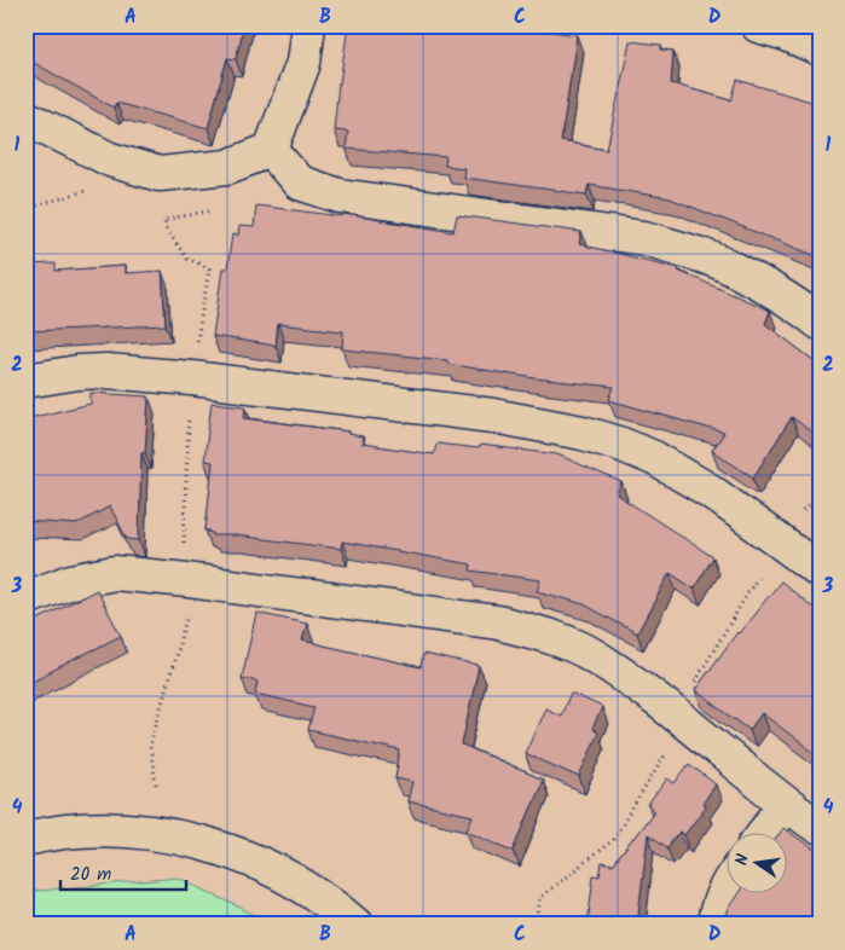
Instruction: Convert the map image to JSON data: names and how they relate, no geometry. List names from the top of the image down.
{
  "scale_bar": "20 m",
  "north": "left",
  "grid": {
    "columns": [
      "A",
      "B",
      "C",
      "D"
    ],
    "rows": [
      "1",
      "2",
      "3",
      "4"
    ]
  }
}
